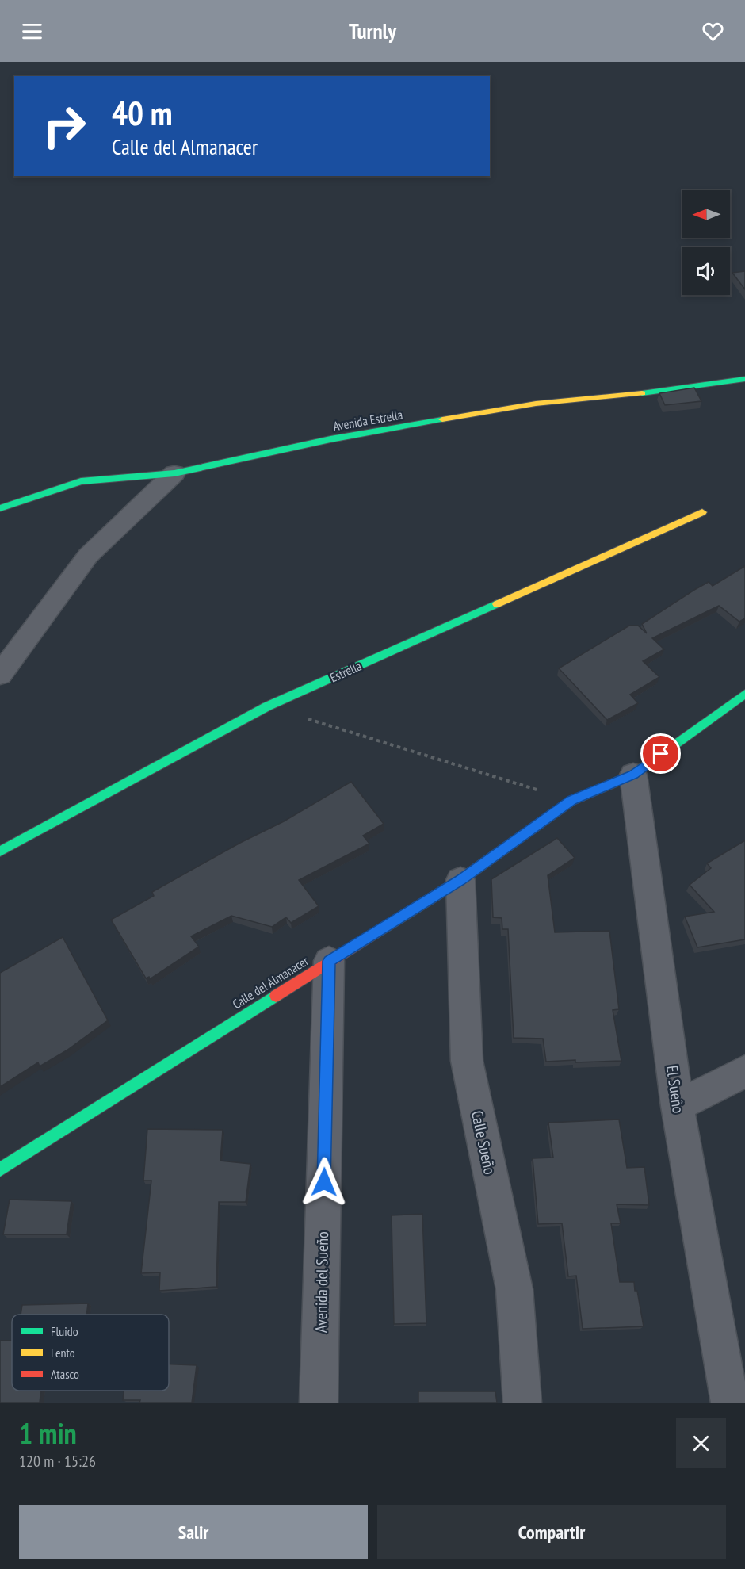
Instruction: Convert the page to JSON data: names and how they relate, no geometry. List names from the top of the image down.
{
  "streets": {
    "street": [
      "Avenida Estrella",
      "Estrella",
      "Calle del Almanacer",
      "El Sueño",
      "Calle Sueño",
      "Avenida del Sueño"
    ]
  },
  "crossings": [
    ["Calle del Almanacer", "El Sueño"],
    ["Calle del Almanacer", "Calle Sueño"],
    ["Calle del Almanacer", "Avenida del Sueño"]
  ],
  "legend": ["Fluido", "Lento", "Atasco"],
  "north": "left",
  "page": {
    "header": "Turnly",
    "turn": ["40 m", "Calle del Almanacer"],
    "heading": ["1 min", "120 m · 15:26"],
    "buttons": ["Salir", "Compartir"]
  }
}
